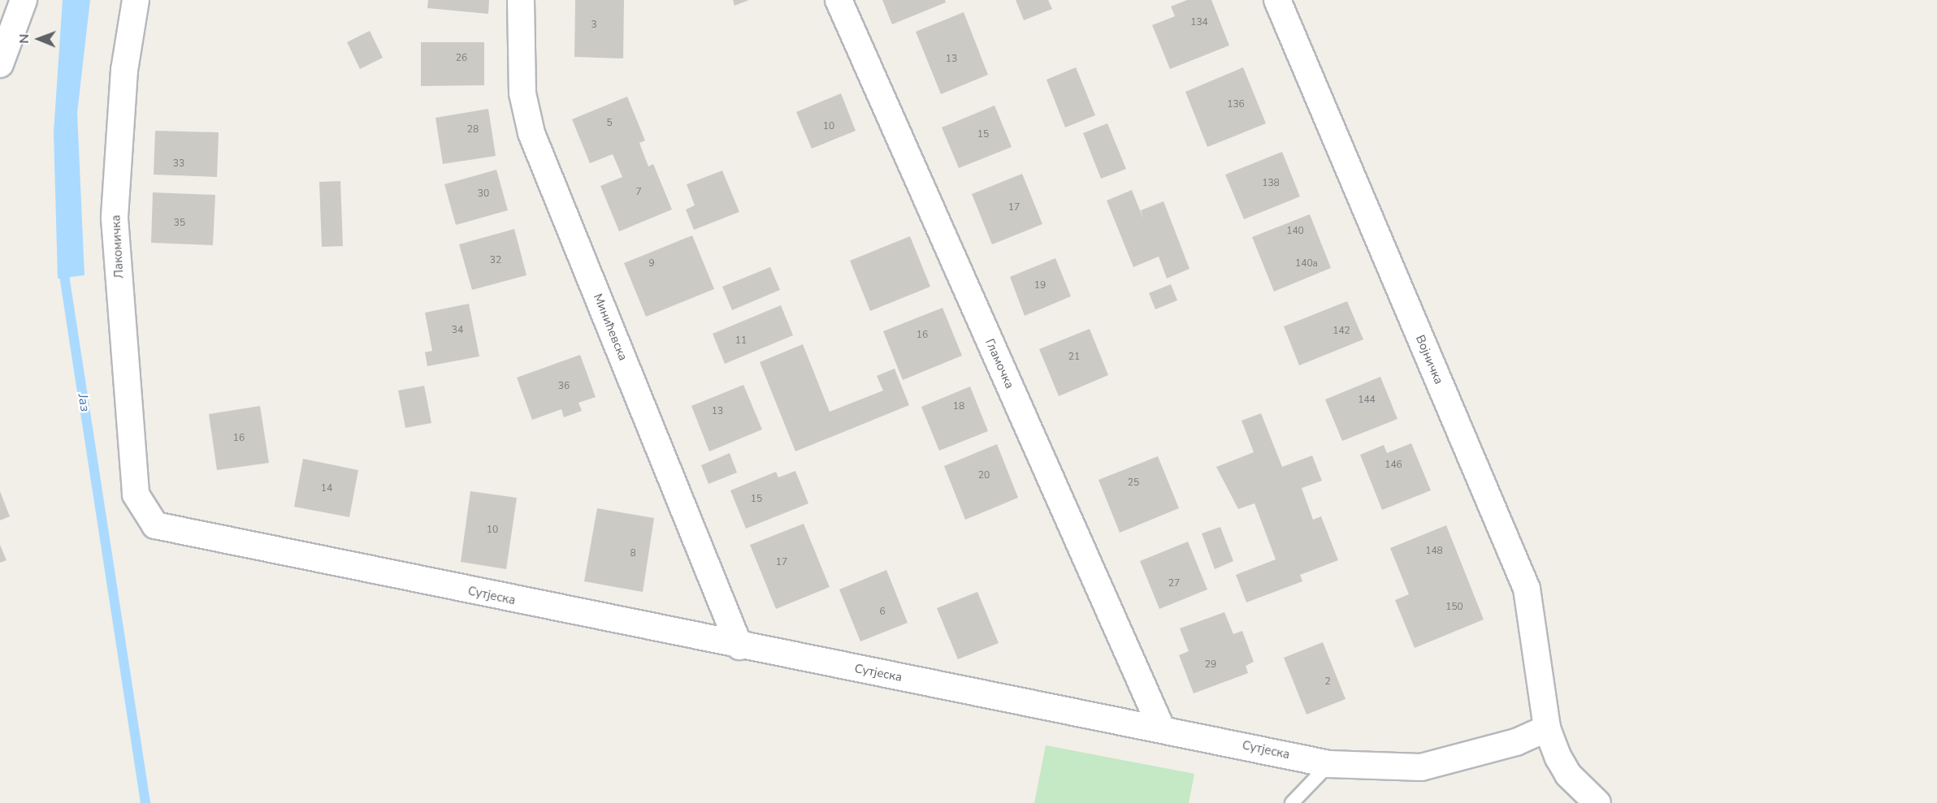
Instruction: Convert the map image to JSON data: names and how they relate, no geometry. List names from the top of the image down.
{
  "streets": {
    "street": [
      "Лакомичка",
      "Минићевска",
      "Војничка",
      "Гламочка",
      "Сутјеска"
    ]
  },
  "crossings": [
    ["Лакомичка", "Сутјеска"],
    ["Минићевска", "Сутјеска"],
    ["Војничка", "Сутјеска"],
    ["Гламочка", "Сутјеска"]
  ],
  "water": ["Јаз"],
  "house_numbers": [
    "134",
    "3",
    "26",
    "13",
    "136",
    "5",
    "10",
    "28",
    "15",
    "33",
    "138",
    "7",
    "30",
    "17",
    "35",
    "140",
    "32",
    "9",
    "140a",
    "19",
    "34",
    "142",
    "16",
    "11",
    "21",
    "36",
    "144",
    "18",
    "13",
    "16",
    "146",
    "20",
    "25",
    "14",
    "15",
    "10",
    "148",
    "8",
    "17",
    "27",
    "150",
    "6",
    "29",
    "2"
  ],
  "north": "left"
}
